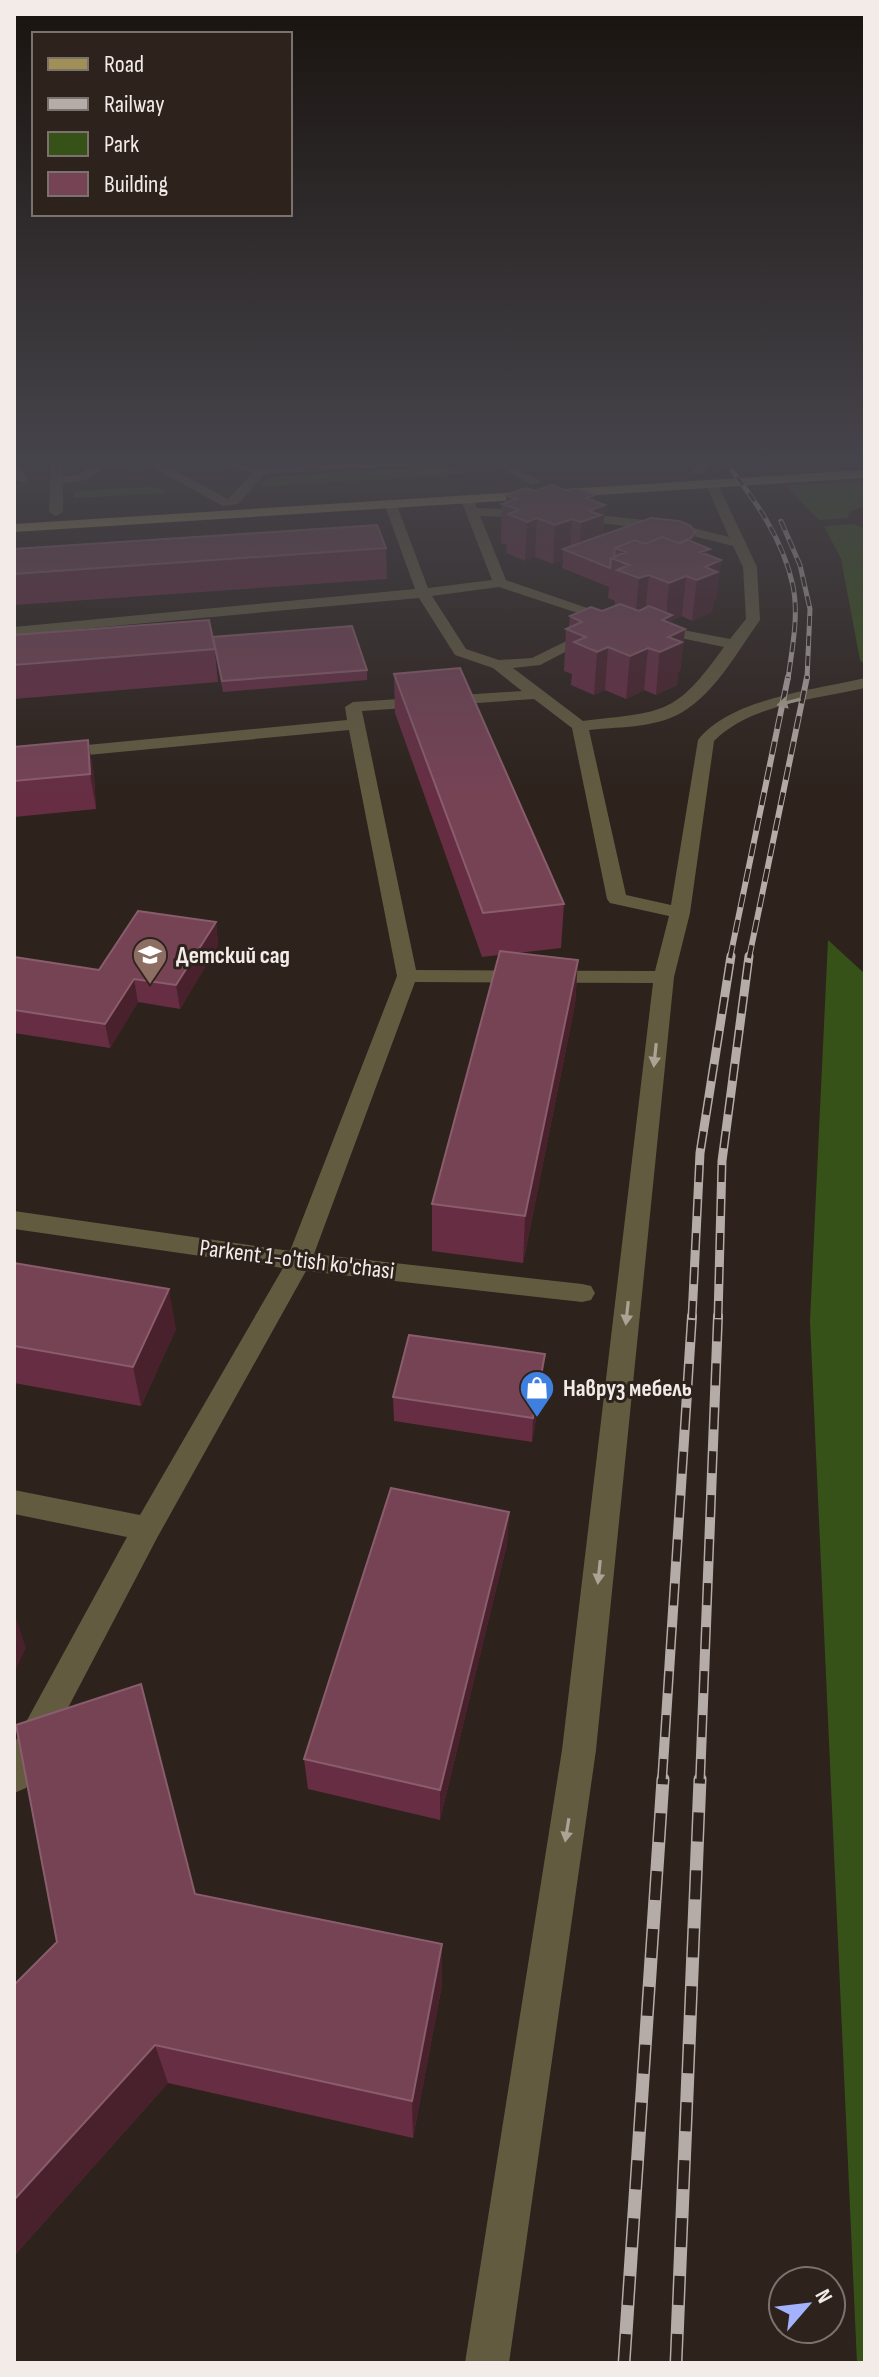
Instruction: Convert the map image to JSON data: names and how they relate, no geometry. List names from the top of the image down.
{
  "streets": {
    "street": ["Parkent 1-o'tish ko'chasi"]
  },
  "places": {
    "school or university": ["Детский сад"],
    "shop": ["Навруз мебель"]
  },
  "legend": [
    "Road",
    "Railway",
    "Park",
    "Building"
  ],
  "north": "top right"
}
